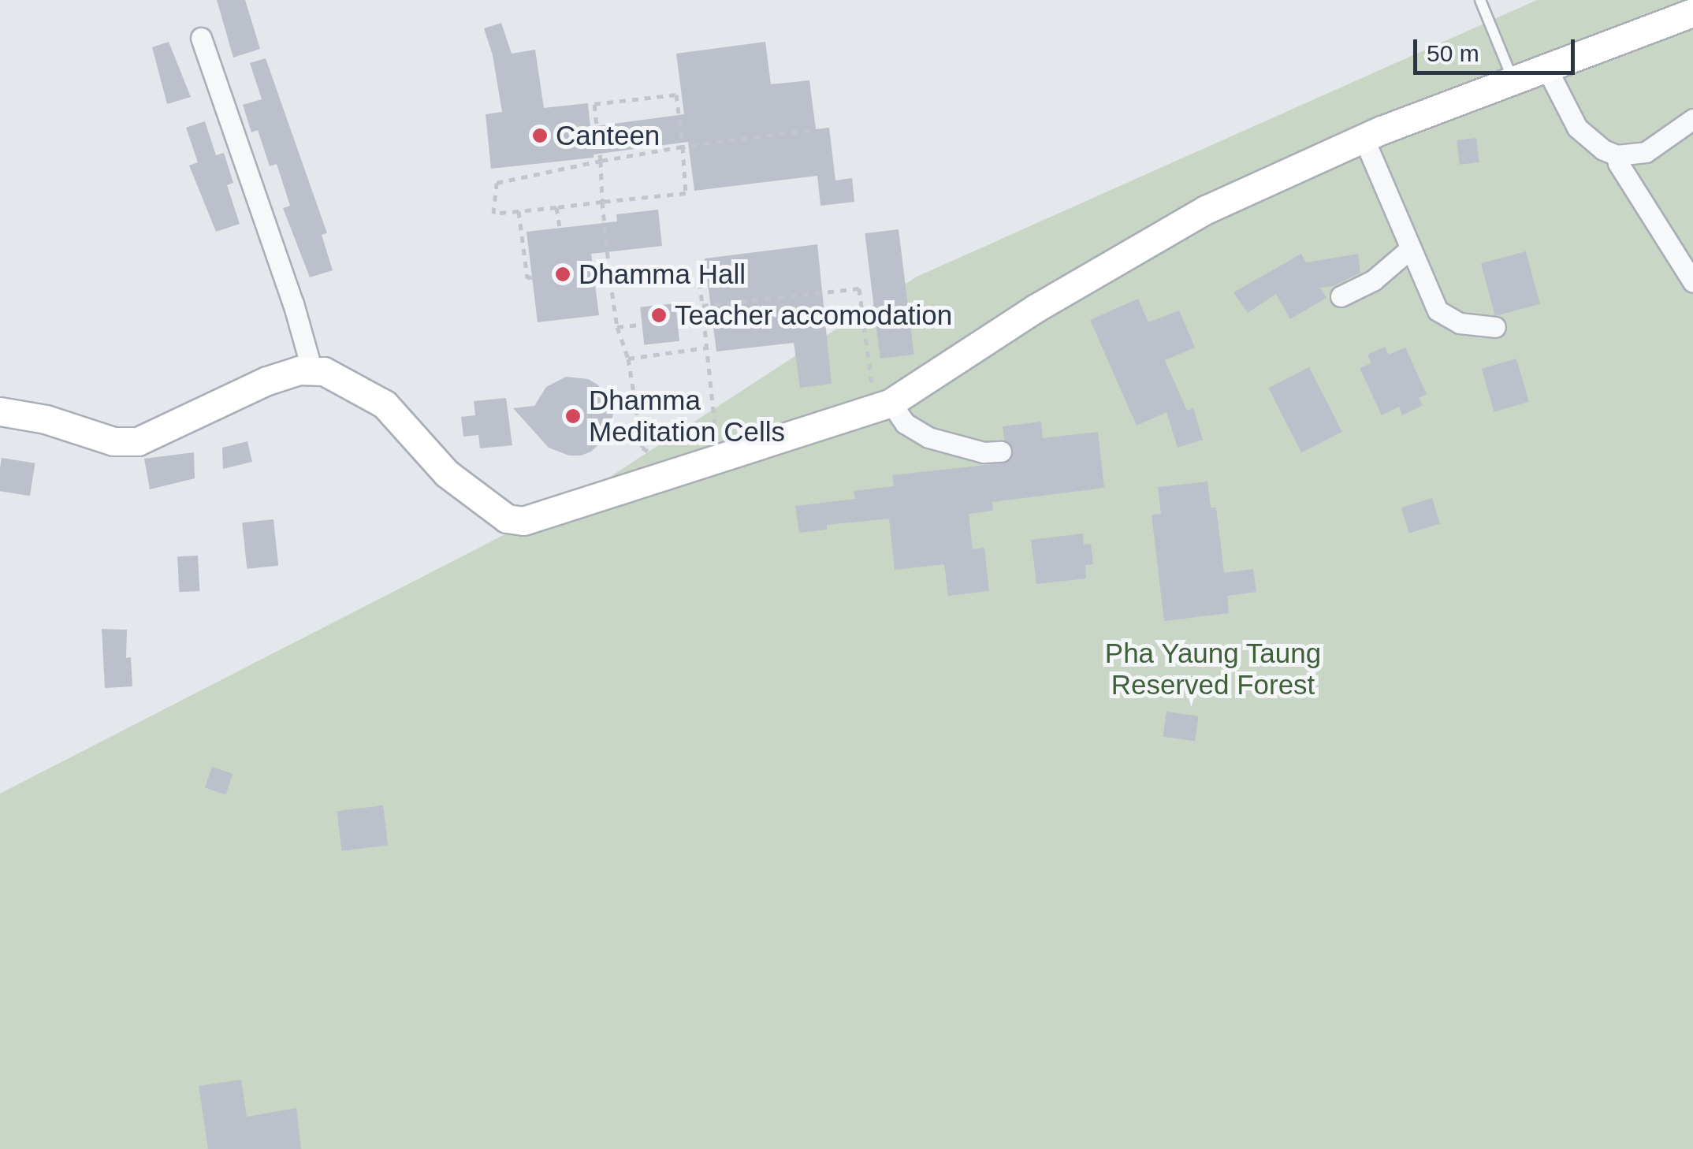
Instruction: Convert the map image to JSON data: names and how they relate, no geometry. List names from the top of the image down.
{
  "parks": ["Pha Yaung Taung Reserved Forest"],
  "places": [
    "Canteen",
    "Dhamma Hall",
    "Teacher accomodation",
    "Dhamma Meditation Cells"
  ],
  "scale_bar": "50 m"
}
